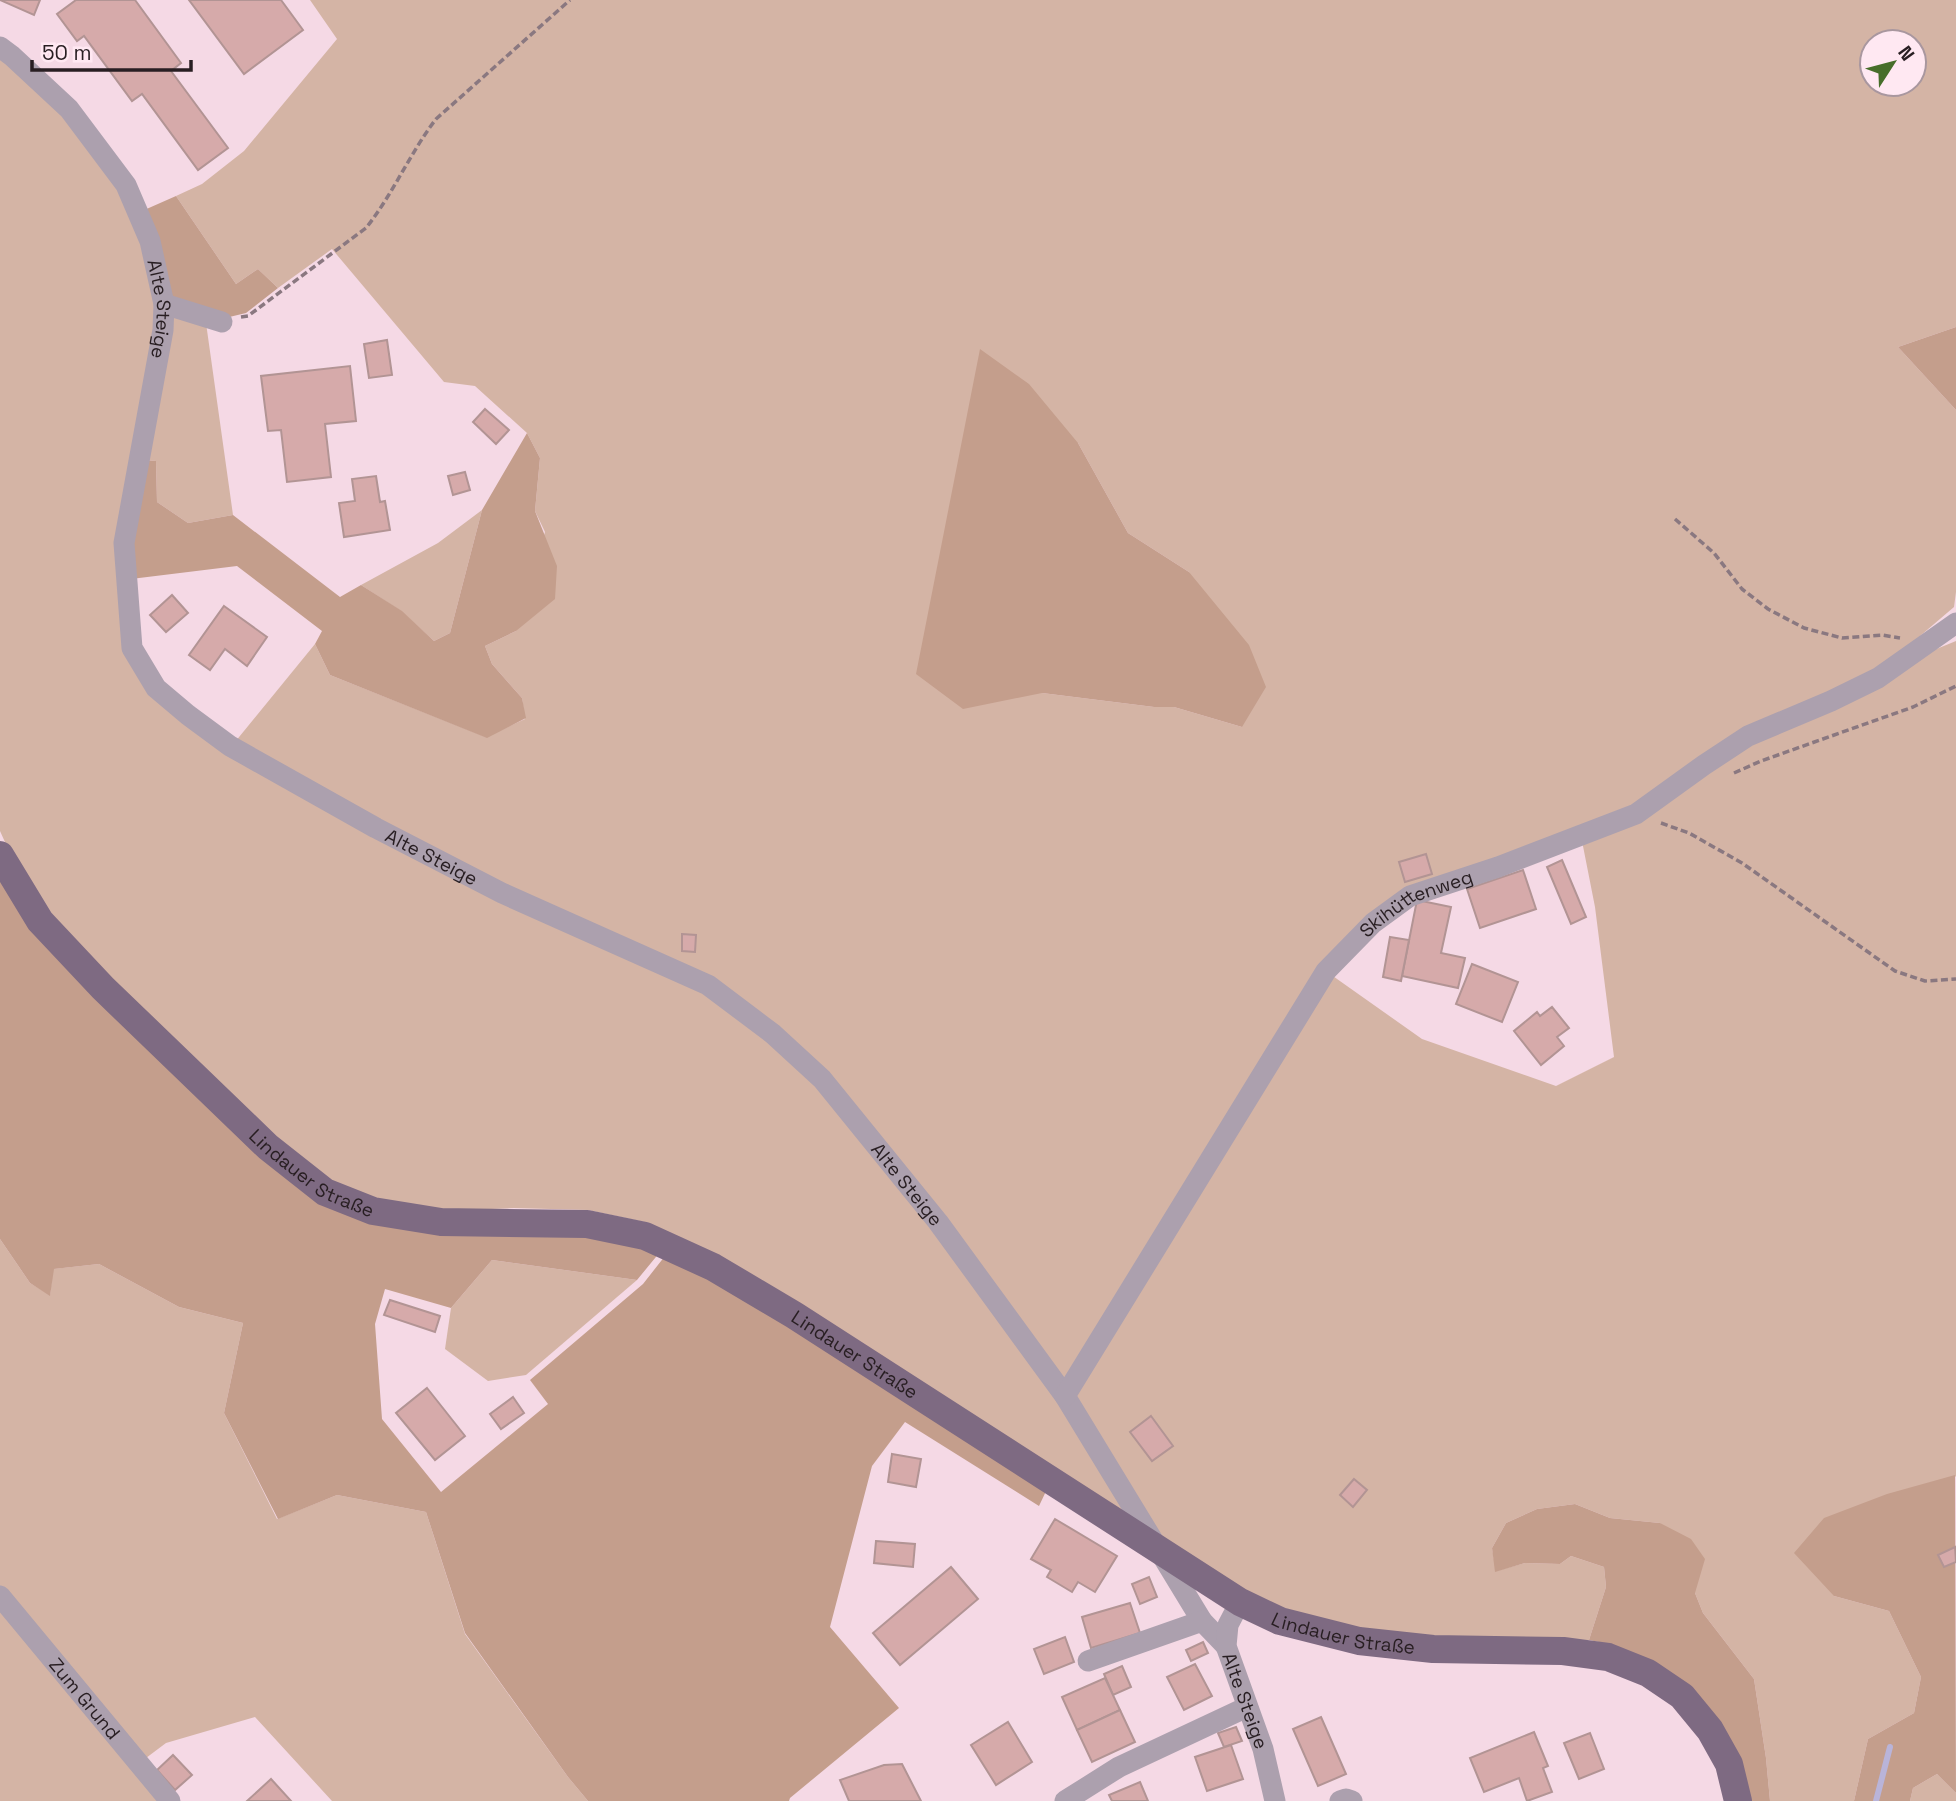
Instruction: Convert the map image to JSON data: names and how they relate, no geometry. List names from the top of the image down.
{
  "streets": {
    "main road": ["Lindauer Straße"],
    "street": ["Alte Steige", "Skihüttenweg", "Zum Grund"]
  },
  "crossings": [
    ["Alte Steige", "Skihüttenweg"],
    ["Alte Steige", "Lindauer Straße"]
  ],
  "scale_bar": "50 m",
  "north": "top right"
}
